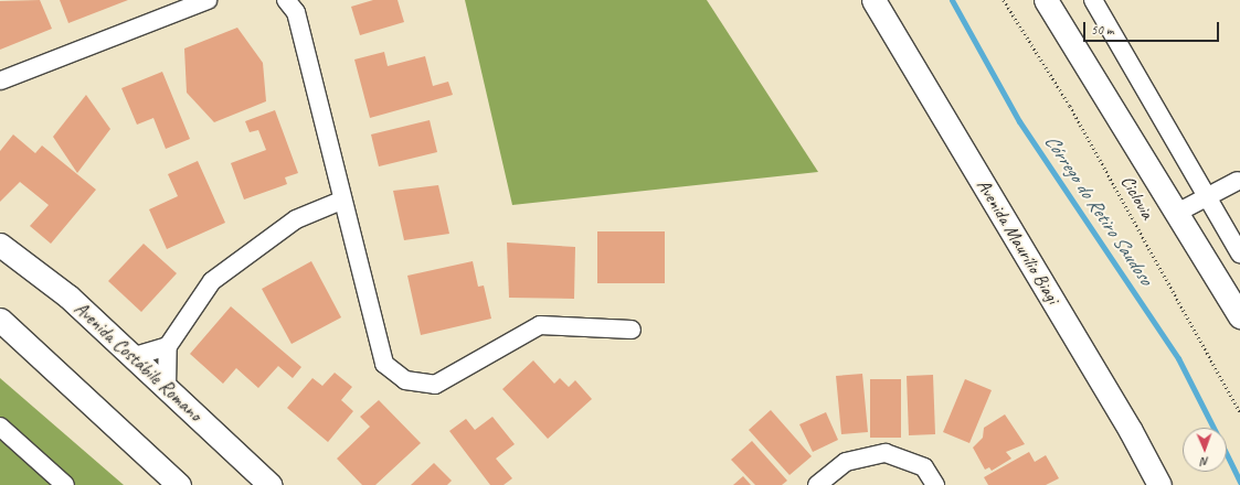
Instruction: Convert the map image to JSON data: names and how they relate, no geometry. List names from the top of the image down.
{
  "streets": {
    "main road": ["Avenida Maurílio Biagi", "Avenida Costábile Romano"],
    "path": ["Ciclovia"]
  },
  "water": ["Córrego do Retiro Saudoso"],
  "scale_bar": "50 m",
  "north": "bottom"
}
